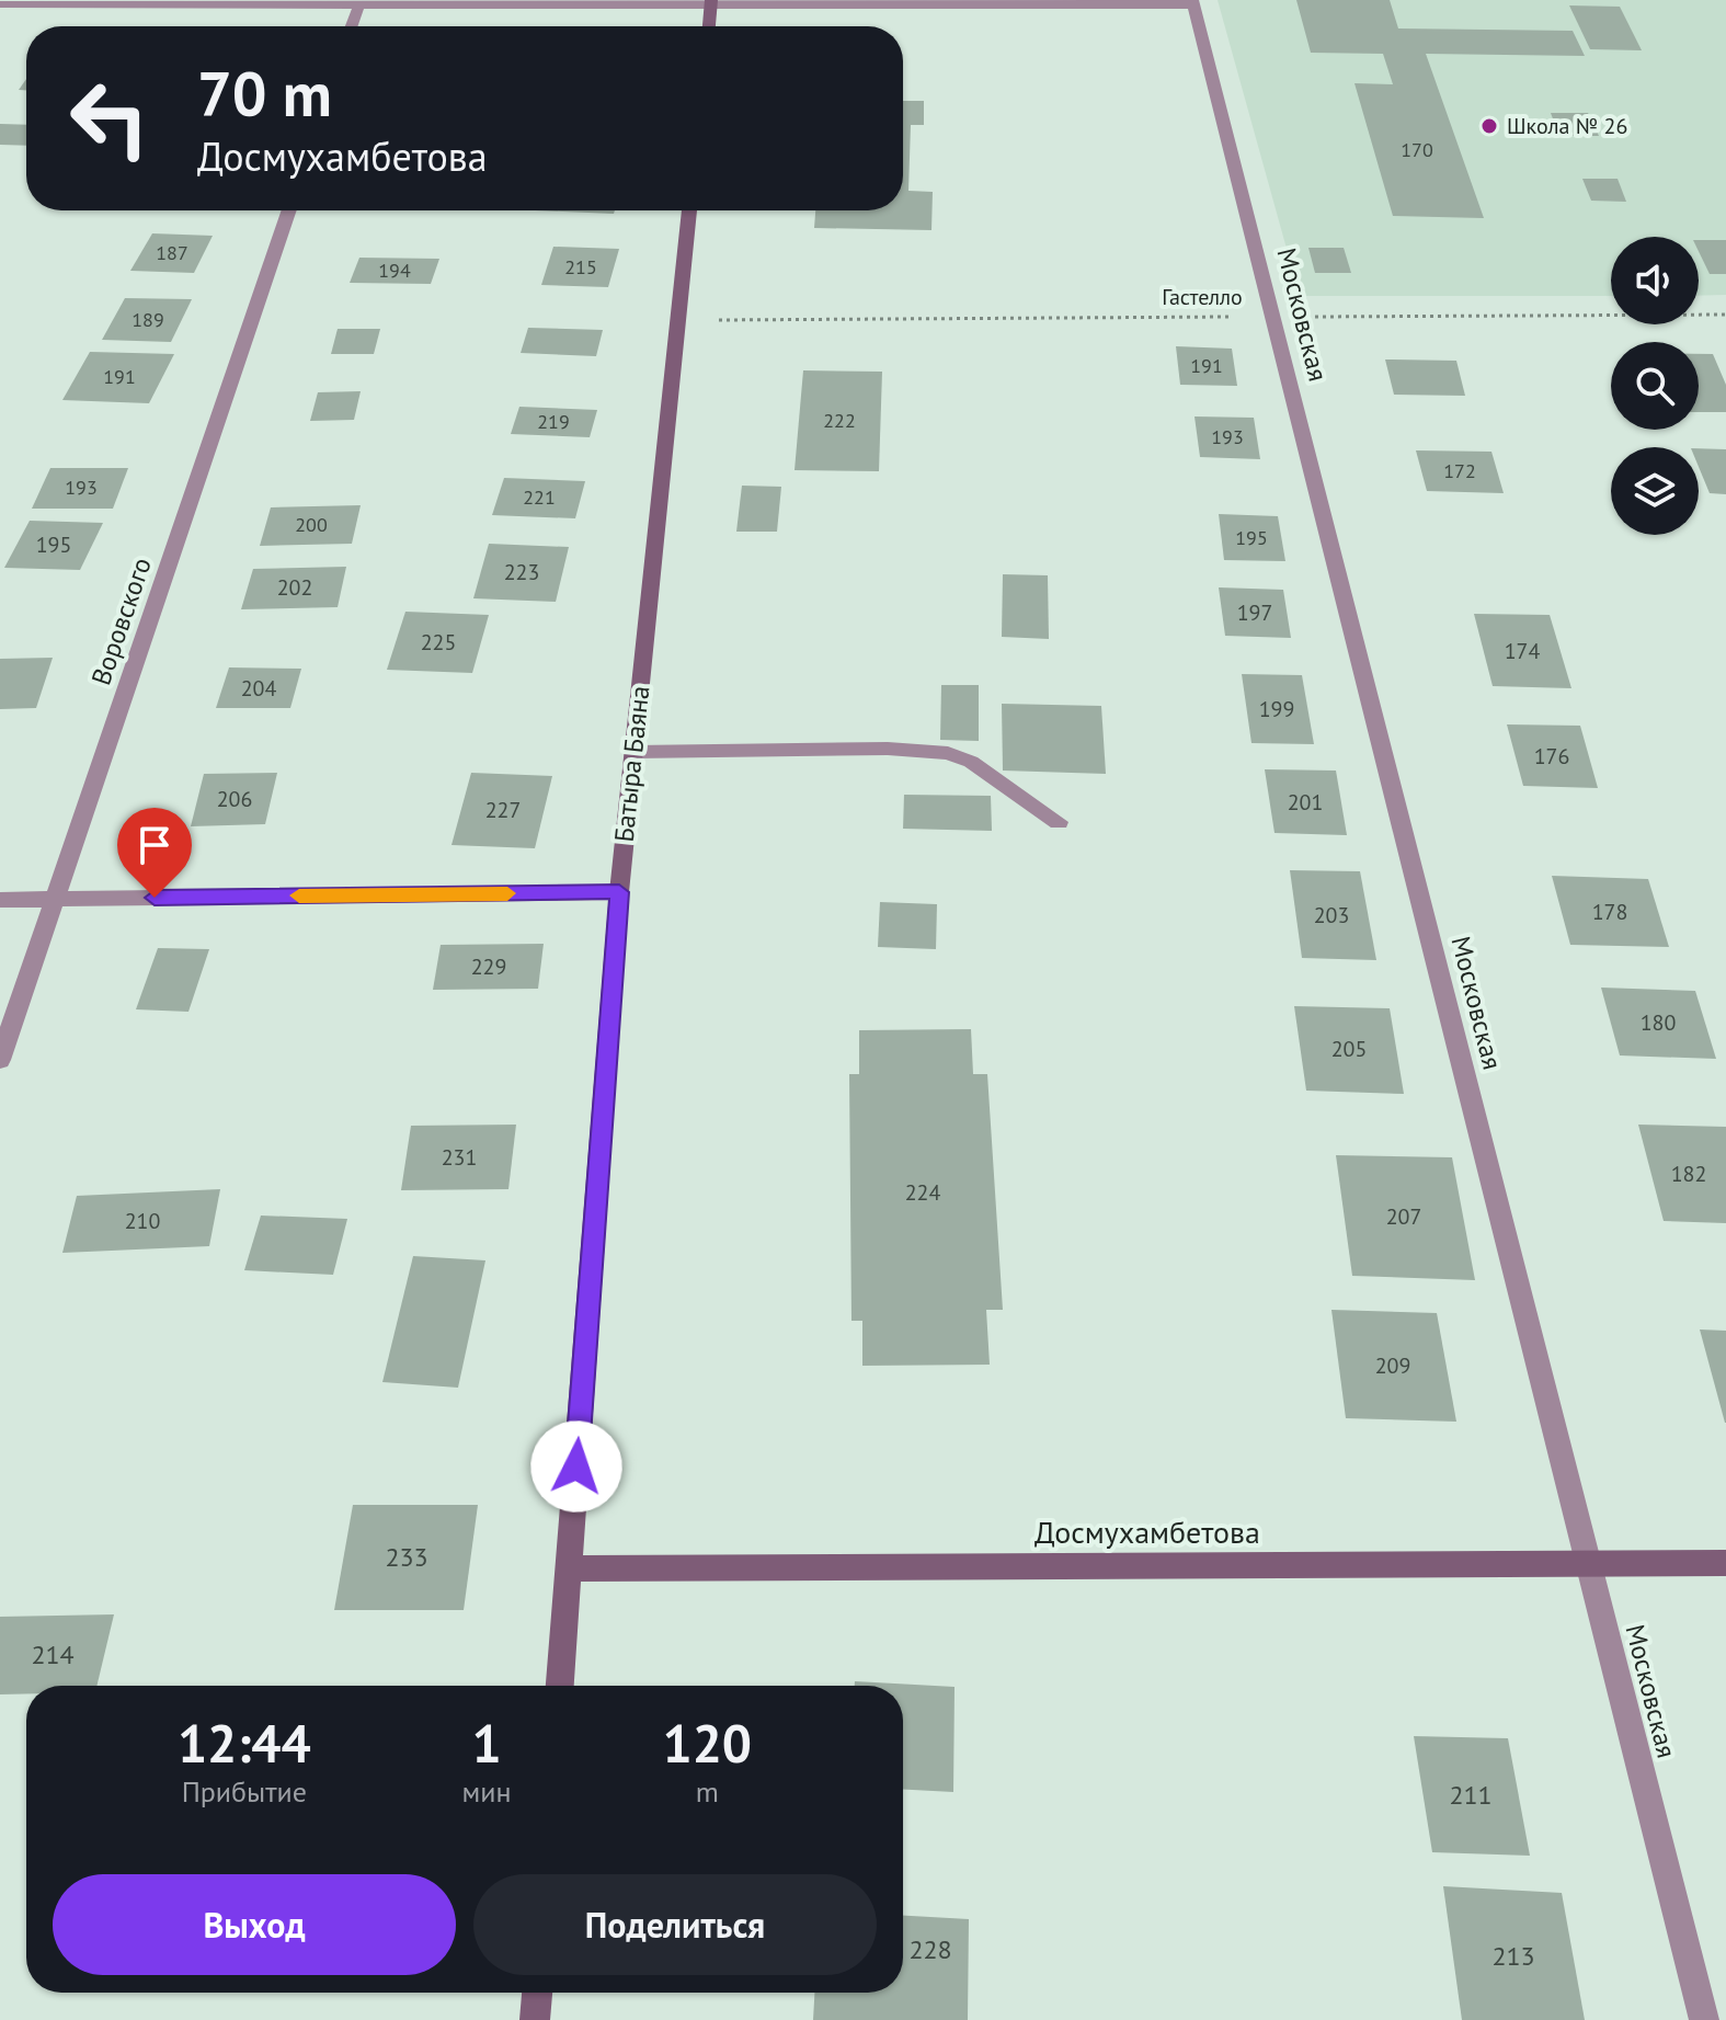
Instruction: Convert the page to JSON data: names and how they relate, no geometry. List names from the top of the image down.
{
  "streets": {
    "street": [
      "Московская",
      "Воровского",
      "Батыра Баяна",
      "Досмухамбетова"
    ],
    "path": ["Гастелло"]
  },
  "crossings": [
    ["Гастелло", "Московская"],
    ["Гастелло", "Батыра Баяна"],
    ["Московская", "Досмухамбетова"],
    ["Батыра Баяна", "Досмухамбетова"]
  ],
  "places": ["Школа № 26"],
  "house_numbers": [
    "170",
    "187",
    "215",
    "194",
    "189",
    "191",
    "191",
    "222",
    "219",
    "193",
    "172",
    "193",
    "221",
    "200",
    "195",
    "195",
    "223",
    "202",
    "197",
    "225",
    "174",
    "204",
    "199",
    "176",
    "206",
    "201",
    "227",
    "178",
    "203",
    "229",
    "180",
    "205",
    "231",
    "182",
    "224",
    "207",
    "210",
    "209",
    "233",
    "214",
    "211",
    "228",
    "213"
  ],
  "page": {
    "turn": ["70 m", "Досмухамбетова"],
    "eta": [
      "12:44",
      "Прибытие",
      "1",
      "мин",
      "120",
      "m"
    ],
    "buttons": ["Выход", "Поделиться"]
  }
}
